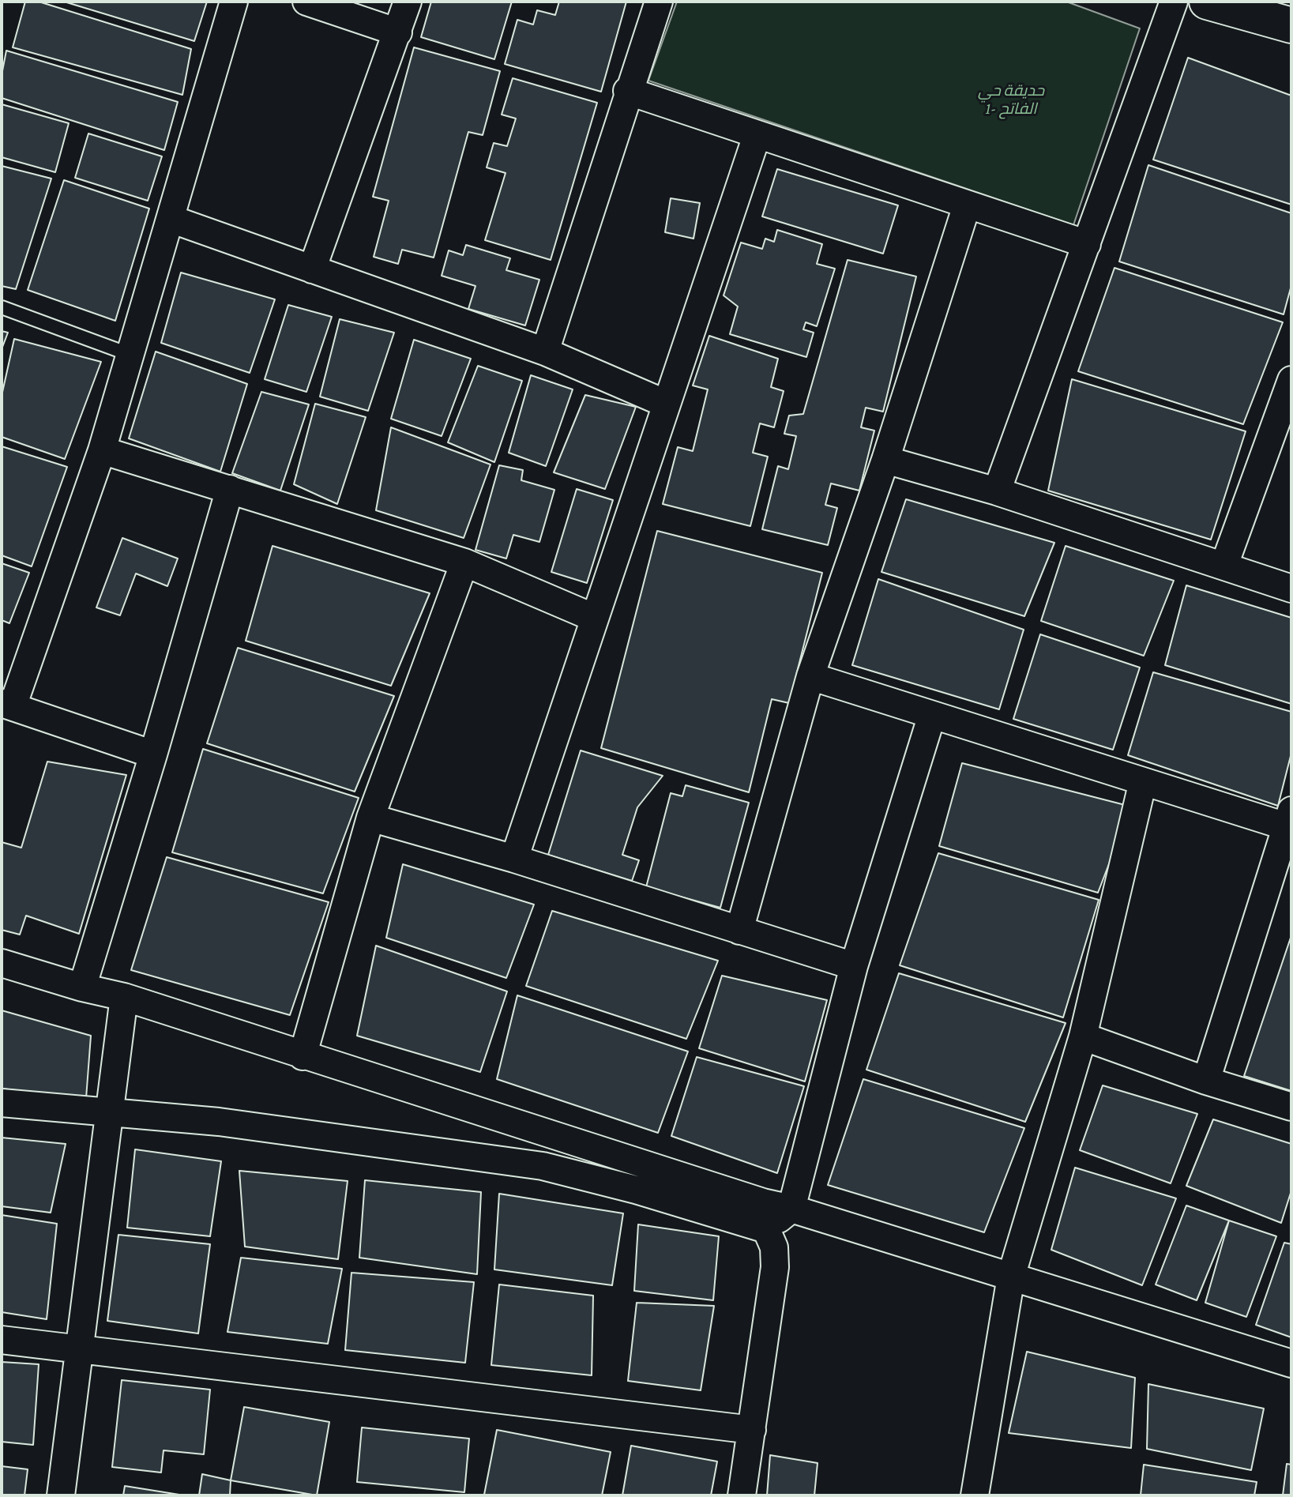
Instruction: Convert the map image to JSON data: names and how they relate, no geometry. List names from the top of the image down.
{
  "parks": ["حديقة حي الفاتح -1"]
}
